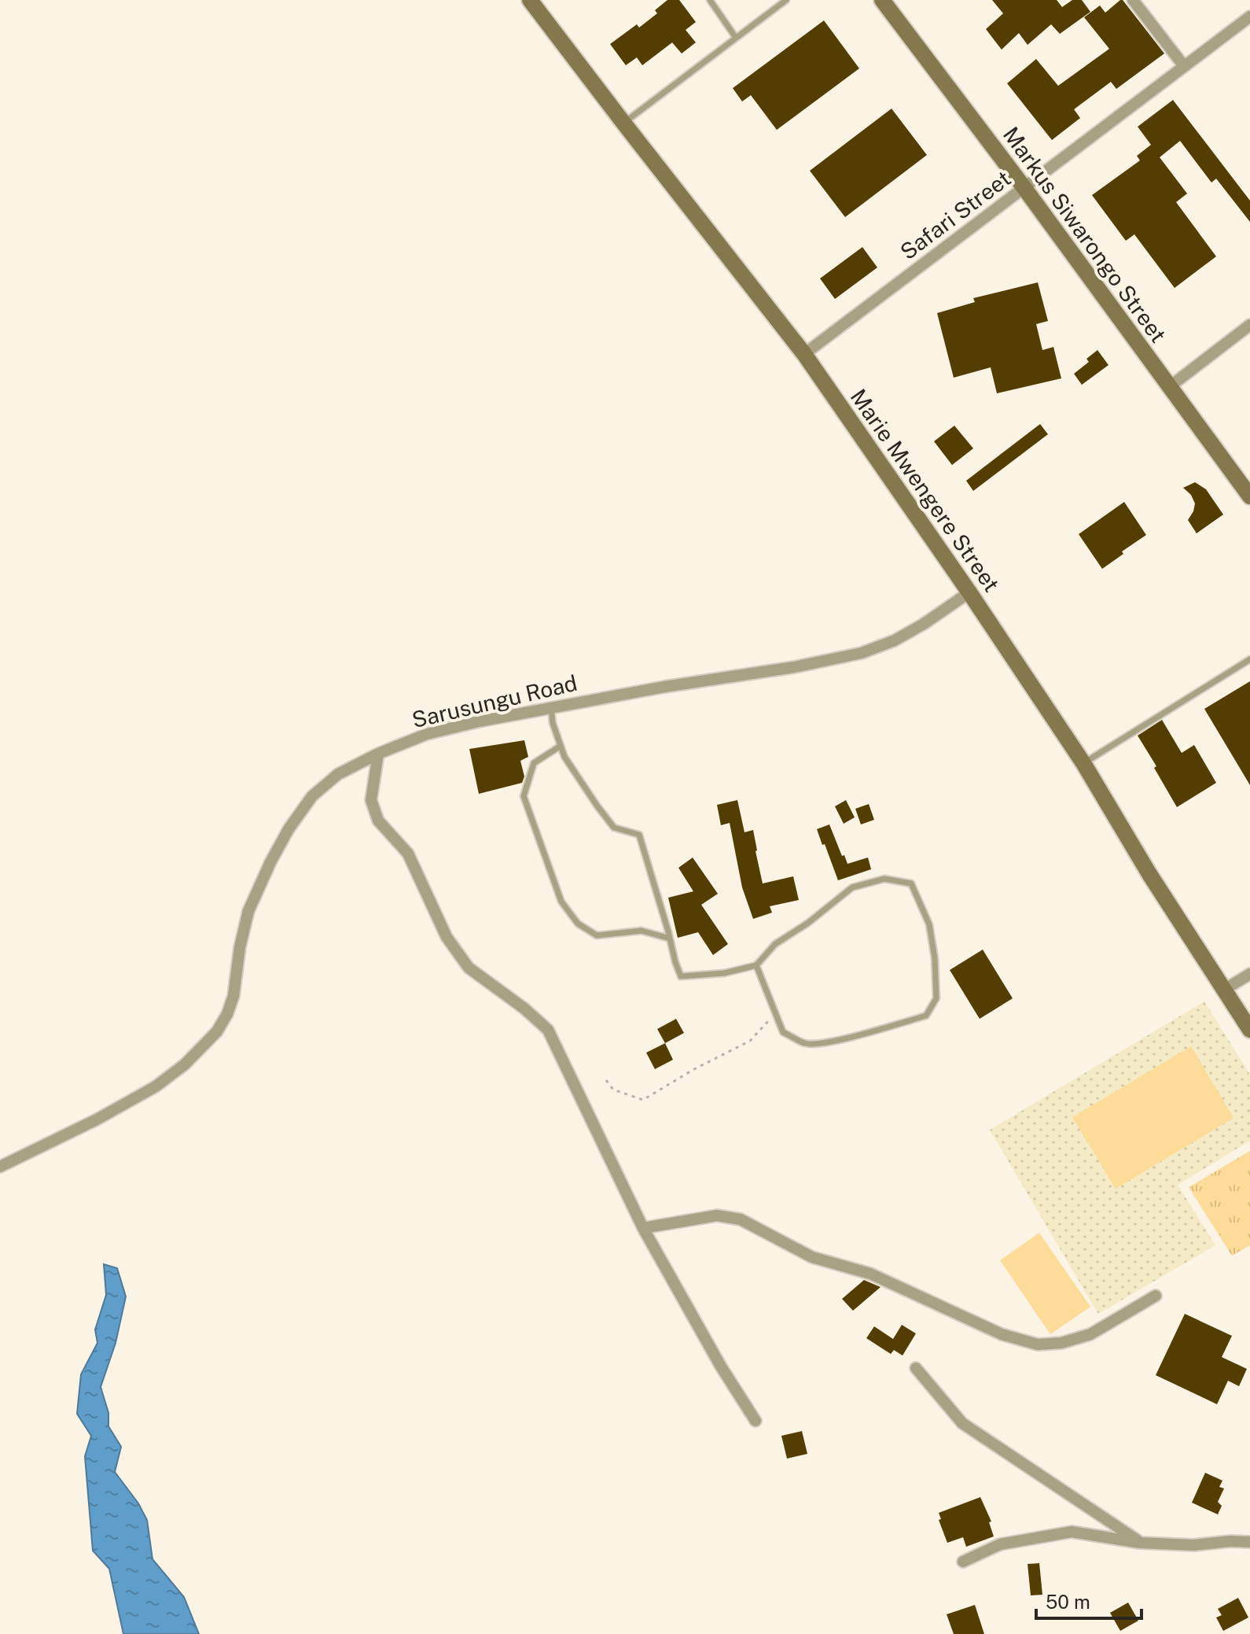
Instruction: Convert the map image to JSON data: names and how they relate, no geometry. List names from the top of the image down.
{
  "streets": {
    "main road": ["Markus Siwarongo Street", "Marie Mwengere Street"],
    "street": ["Safari Street", "Sarusungu Road"]
  },
  "crossings": [
    ["Safari Street", "Markus Siwarongo Street"],
    ["Safari Street", "Marie Mwengere Street"],
    ["Marie Mwengere Street", "Sarusungu Road"]
  ],
  "scale_bar": "50 m"
}
